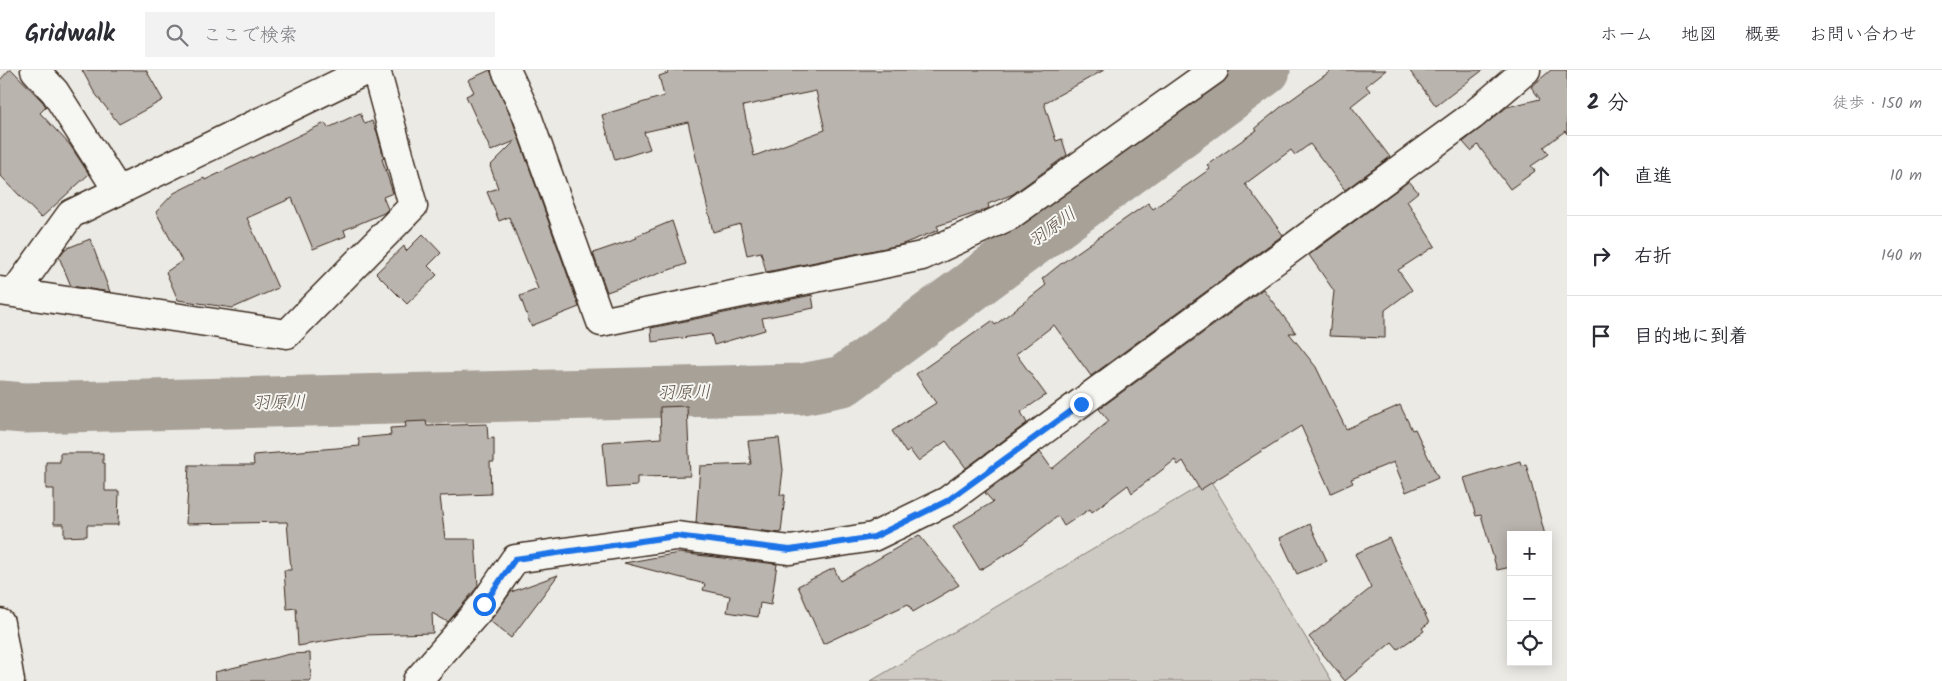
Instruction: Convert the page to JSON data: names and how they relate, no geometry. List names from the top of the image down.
{
  "water": ["羽原川"],
  "page": {
    "header": "Gridwalk",
    "search": "ここで検索",
    "nav": [
      "ホーム",
      "地図",
      "概要",
      "お問い合わせ"
    ],
    "heading": ["2 分", "徒歩 · 150 m"],
    "list": [
      ["直進", "10 m"],
      ["右折", "140 m"],
      "目的地に到着"
    ],
    "map_buttons": ["+", "−"]
  }
}
